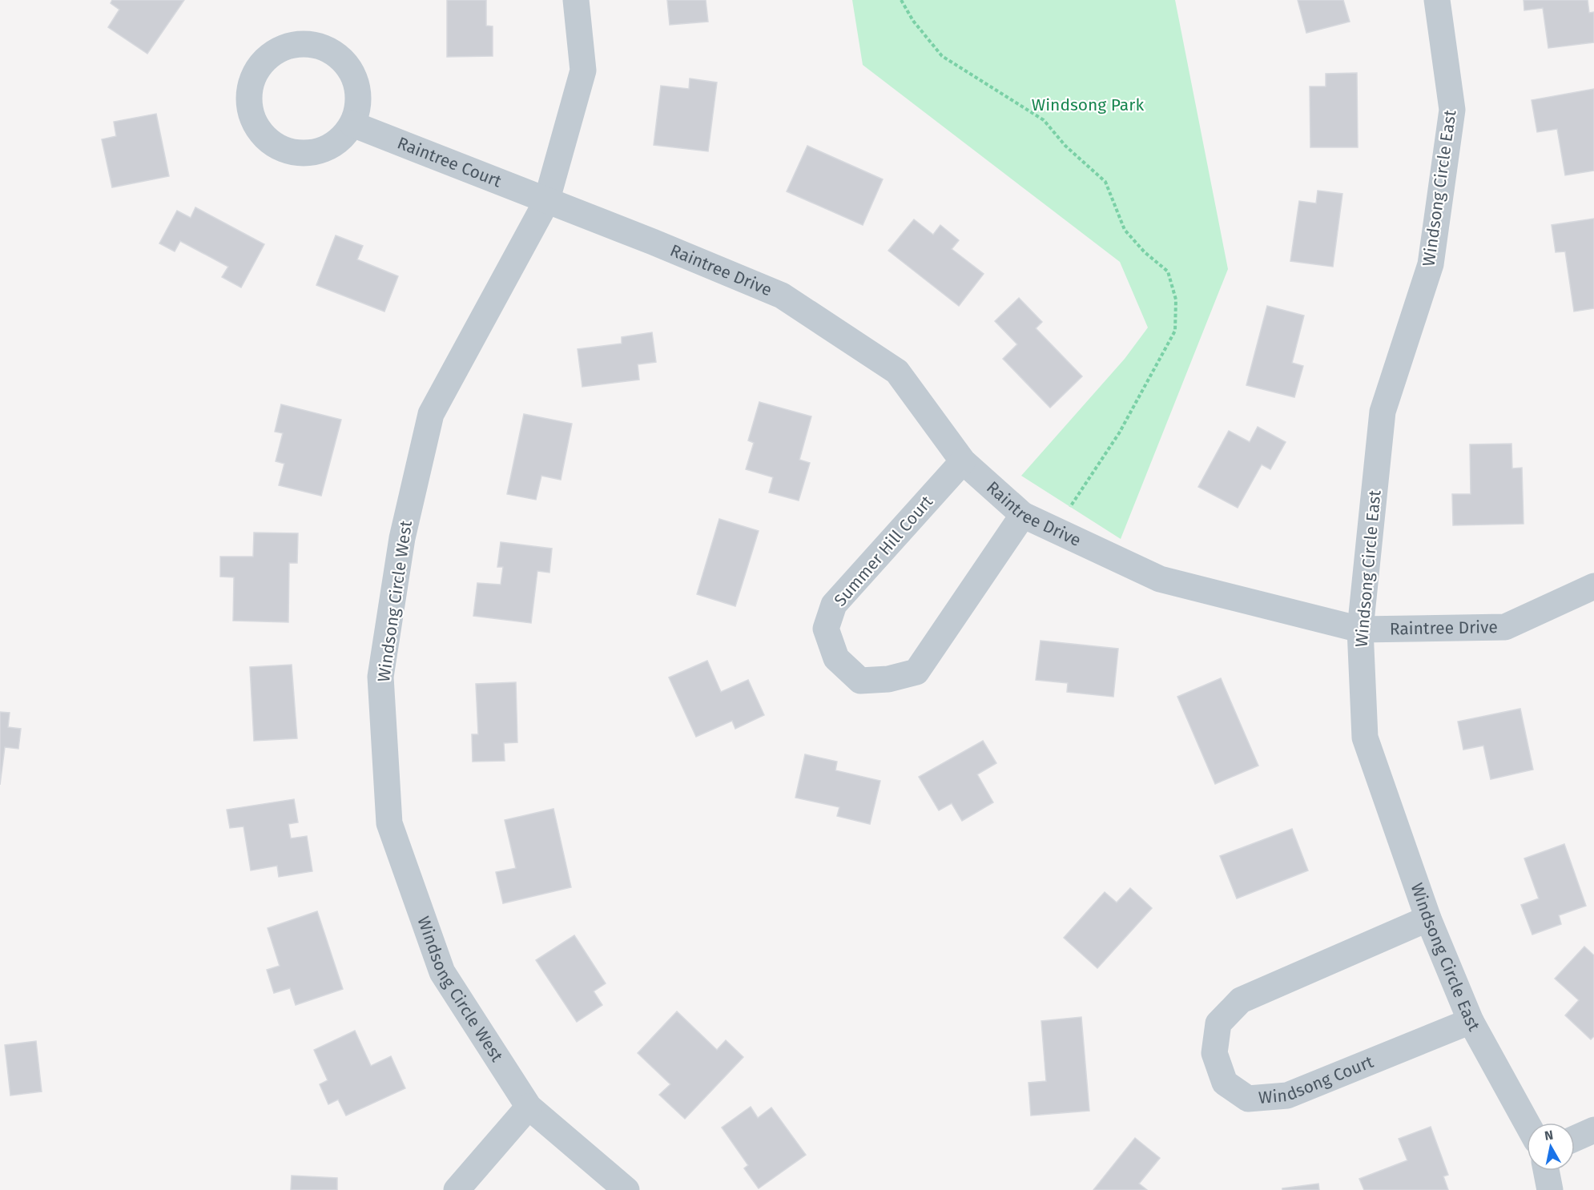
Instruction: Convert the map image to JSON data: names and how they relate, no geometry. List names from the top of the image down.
{
  "streets": {
    "street": [
      "Raintree Court",
      "Windsong Circle East",
      "Raintree Drive",
      "Summer Hill Court",
      "Windsong Circle West",
      "Windsong Court"
    ]
  },
  "crossings": [
    ["Raintree Court", "Raintree Drive"],
    ["Raintree Court", "Windsong Circle West"],
    ["Windsong Circle East", "Raintree Drive"],
    ["Windsong Circle East", "Windsong Court"],
    ["Raintree Drive", "Summer Hill Court"],
    ["Raintree Drive", "Windsong Circle West"]
  ],
  "parks": ["Windsong Park"],
  "north": "top"
}
